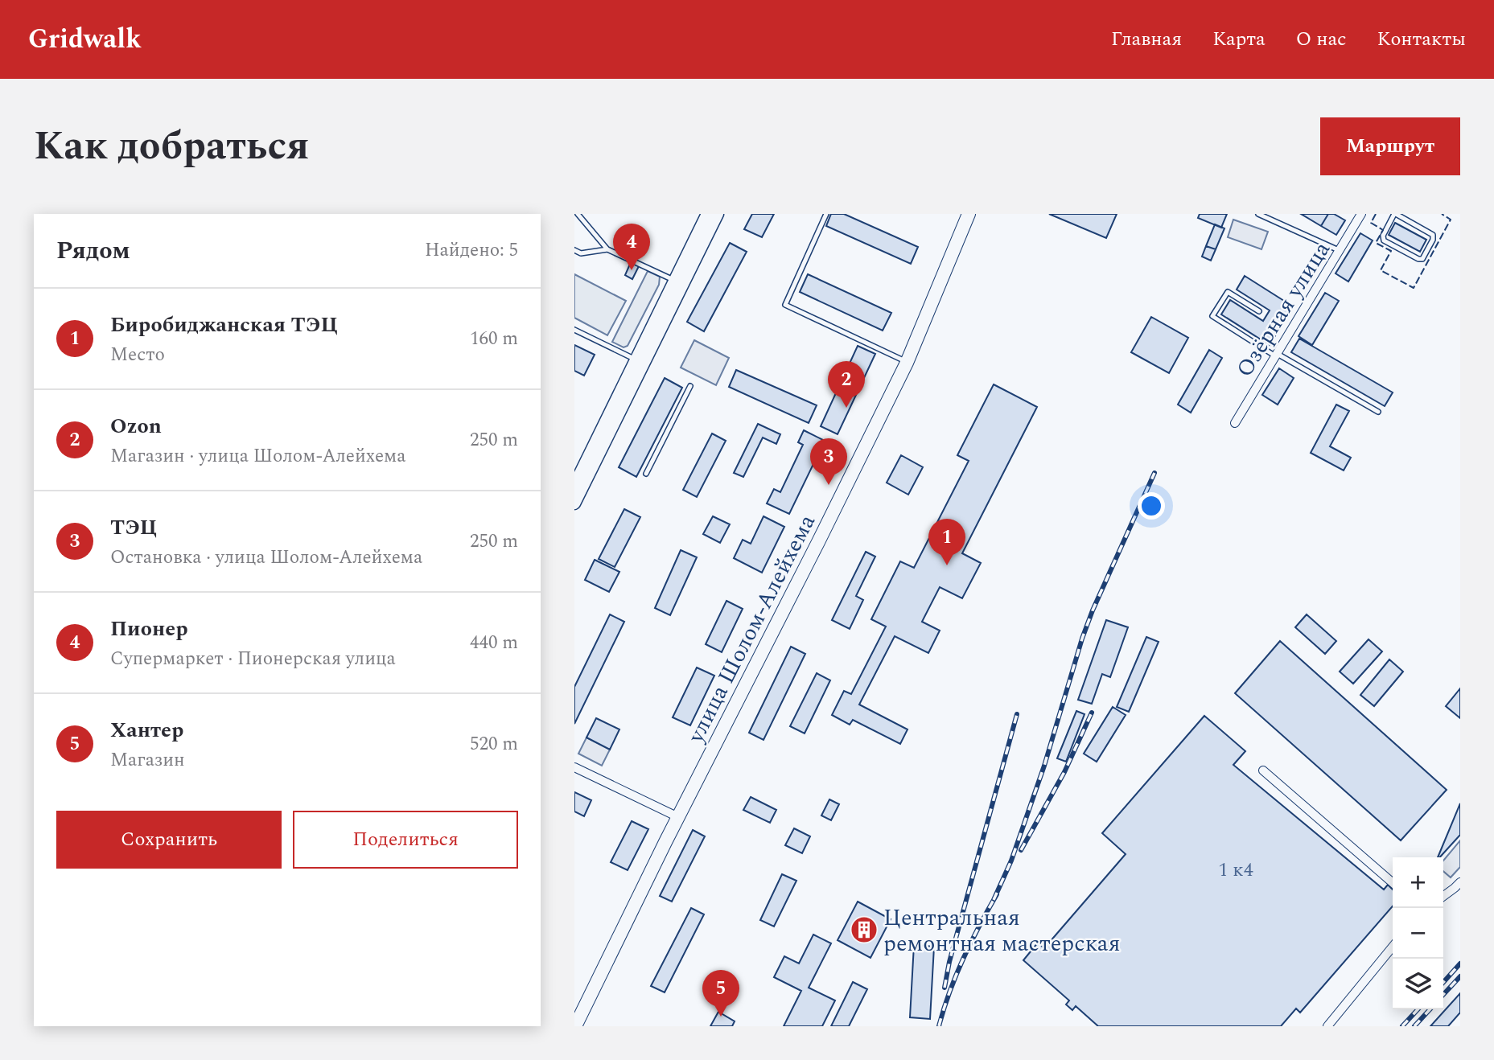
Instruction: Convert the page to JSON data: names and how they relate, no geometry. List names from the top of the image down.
{
  "streets": {
    "main road": ["улица Шолом-Алейхема"],
    "street": ["Озёрная улица"]
  },
  "places": {
    "building": ["Центральная ремонтная мастерская"]
  },
  "house_numbers": ["1 к4"],
  "page": {
    "header": "Gridwalk",
    "nav": [
      "Главная",
      "Карта",
      "О нас",
      "Контакты"
    ],
    "title": "Как добраться",
    "buttons": [
      "Маршрут",
      ["Сохранить", "Поделиться"]
    ],
    "heading": ["Рядом", "Найдено: 5"],
    "pins": [
      "4",
      "2",
      "3",
      "1",
      "5"
    ],
    "list": [
      {
        "mark": "1",
        "name": "Биробиджанская ТЭЦ",
        "note": "Место",
        "value": "160 m"
      },
      {
        "mark": "2",
        "name": "Ozon",
        "note": "Магазин · улица Шолом-Алейхема",
        "value": "250 m"
      },
      {
        "mark": "3",
        "name": "ТЭЦ",
        "note": "Остановка · улица Шолом-Алейхема",
        "value": "250 m"
      },
      {
        "mark": "4",
        "name": "Пионер",
        "note": "Супермаркет · Пионерская улица",
        "value": "440 m"
      },
      {
        "mark": "5",
        "name": "Хантер",
        "note": "Магазин",
        "value": "520 m"
      }
    ],
    "map_buttons": ["+", "−"]
  }
}
